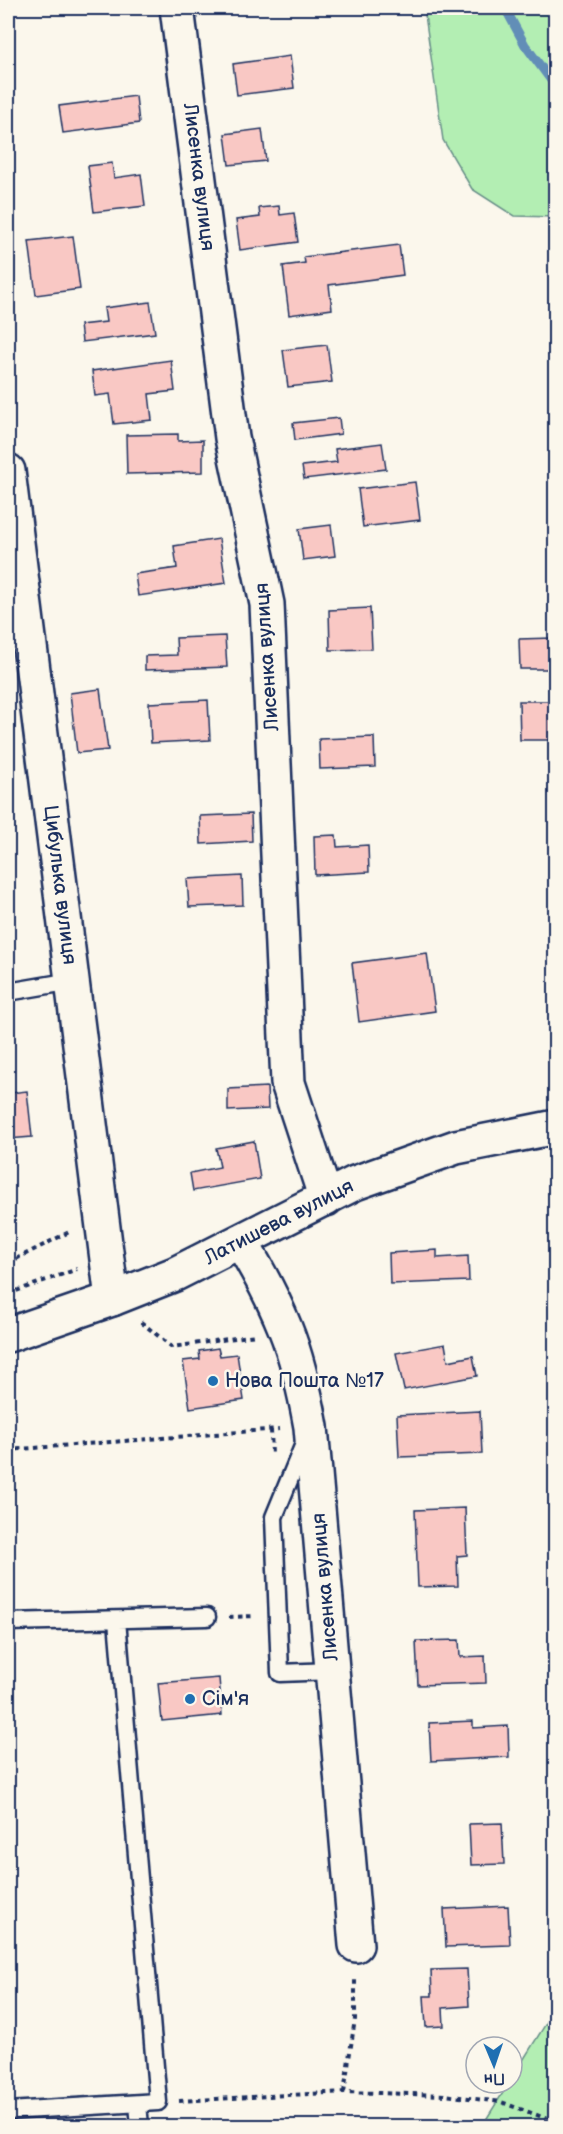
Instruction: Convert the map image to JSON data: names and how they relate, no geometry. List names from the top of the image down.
{
  "streets": {
    "street": ["Лисенка вулиця", "Цибулька вулиця", "Латишева вулиця"]
  },
  "crossings": [
    ["Лисенка вулиця", "Латишева вулиця"],
    ["Цибулька вулиця", "Латишева вулиця"]
  ],
  "places": ["Нова Пошта №17", "Сім'я"],
  "north": "bottom"
}
